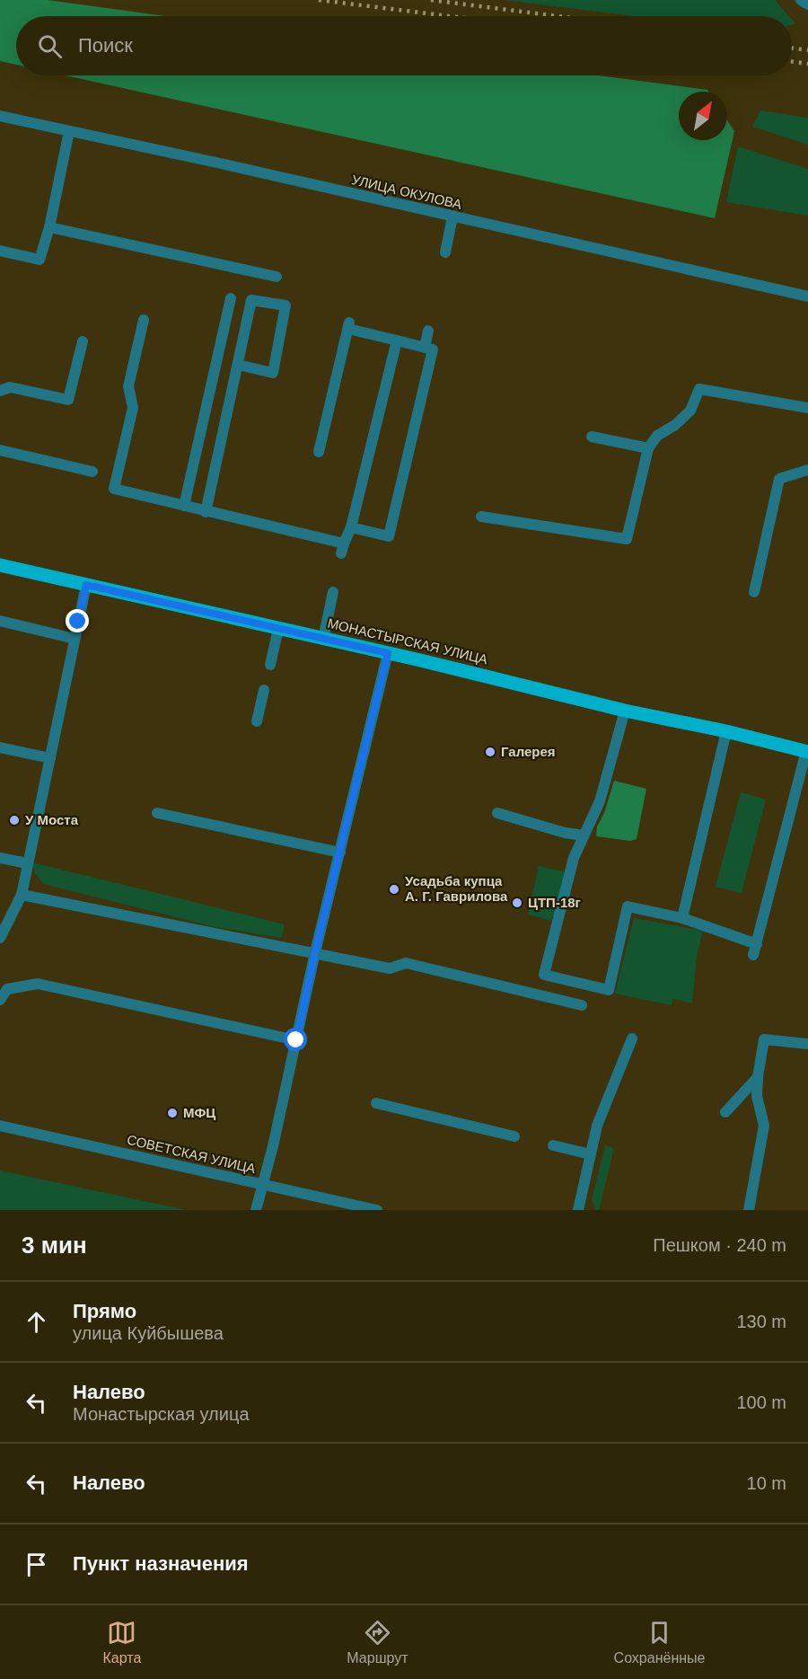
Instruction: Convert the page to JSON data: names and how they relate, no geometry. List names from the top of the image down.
{
  "streets": {
    "main road": ["МОНАСТЫРСКАЯ УЛИЦА"],
    "street": ["УЛИЦА ОКУЛОВА", "СОВЕТСКАЯ УЛИЦА"]
  },
  "places": [
    "Галерея",
    "У Моста",
    "Усадьба купца А. Г. Гаврилова",
    "ЦТП-18г",
    "МФЦ"
  ],
  "north": "top right",
  "page": {
    "search": "Поиск",
    "heading": ["3 мин", "Пешком · 240 m"],
    "list": [
      ["Прямо", "улица Куйбышева", "130 m"],
      ["Налево", "Монастырская улица", "100 m"],
      ["Налево", "10 m"],
      "Пункт назначения"
    ],
    "nav": ["Карта", "Маршрут", "Сохранённые"]
  }
}
